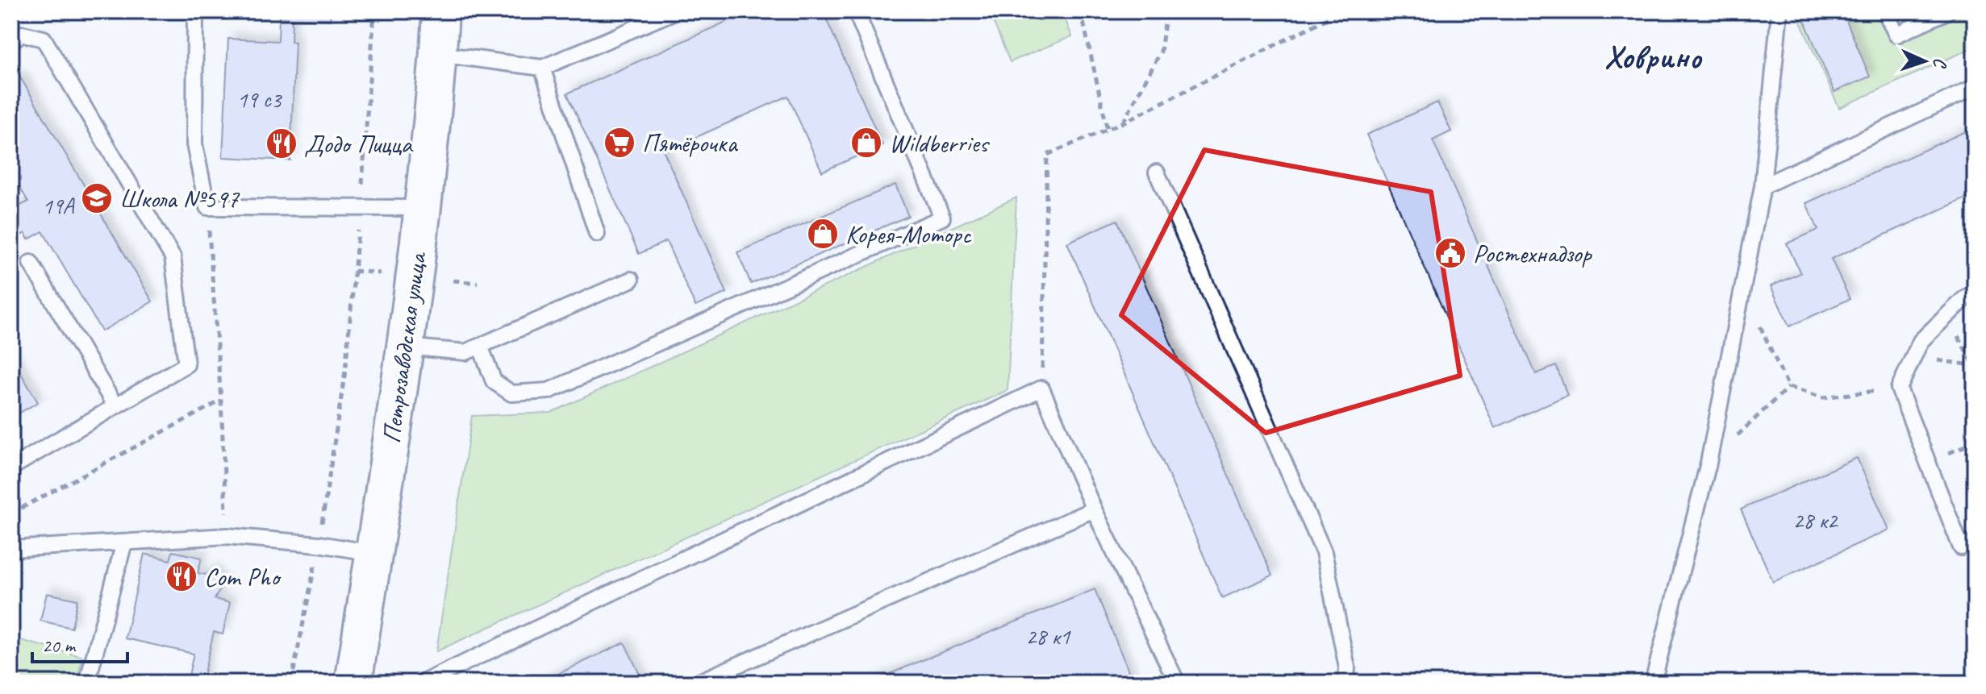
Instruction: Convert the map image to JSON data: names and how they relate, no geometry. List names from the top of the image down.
{
  "streets": {
    "main road": ["Петрозаводская улица"]
  },
  "districts": ["Ховрино"],
  "places": {
    "supermarket": ["Пятёрочка"],
    "shop": ["Wildberries", "Корея-Моторс"],
    "restaurant": ["Додо Пицца", "Com Pho"],
    "school or university": ["Школа №597"],
    "public building": ["Ростехнадзор"]
  },
  "house_numbers": [
    "19 с3",
    "19А",
    "28 к2",
    "28 к1"
  ],
  "scale_bar": "20 m",
  "north": "right"
}
